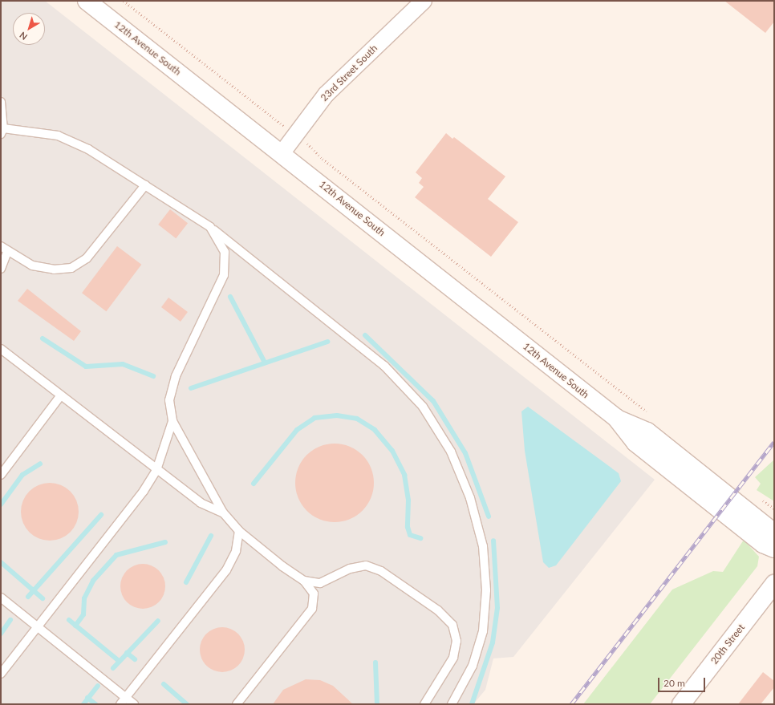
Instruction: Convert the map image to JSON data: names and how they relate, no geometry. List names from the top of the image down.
{
  "streets": {
    "street": ["12th Avenue South", "23rd Street South", "20th Street"]
  },
  "crossings": [
    ["12th Avenue South", "23rd Street South"]
  ],
  "scale_bar": "20 m",
  "north": "bottom left"
}
